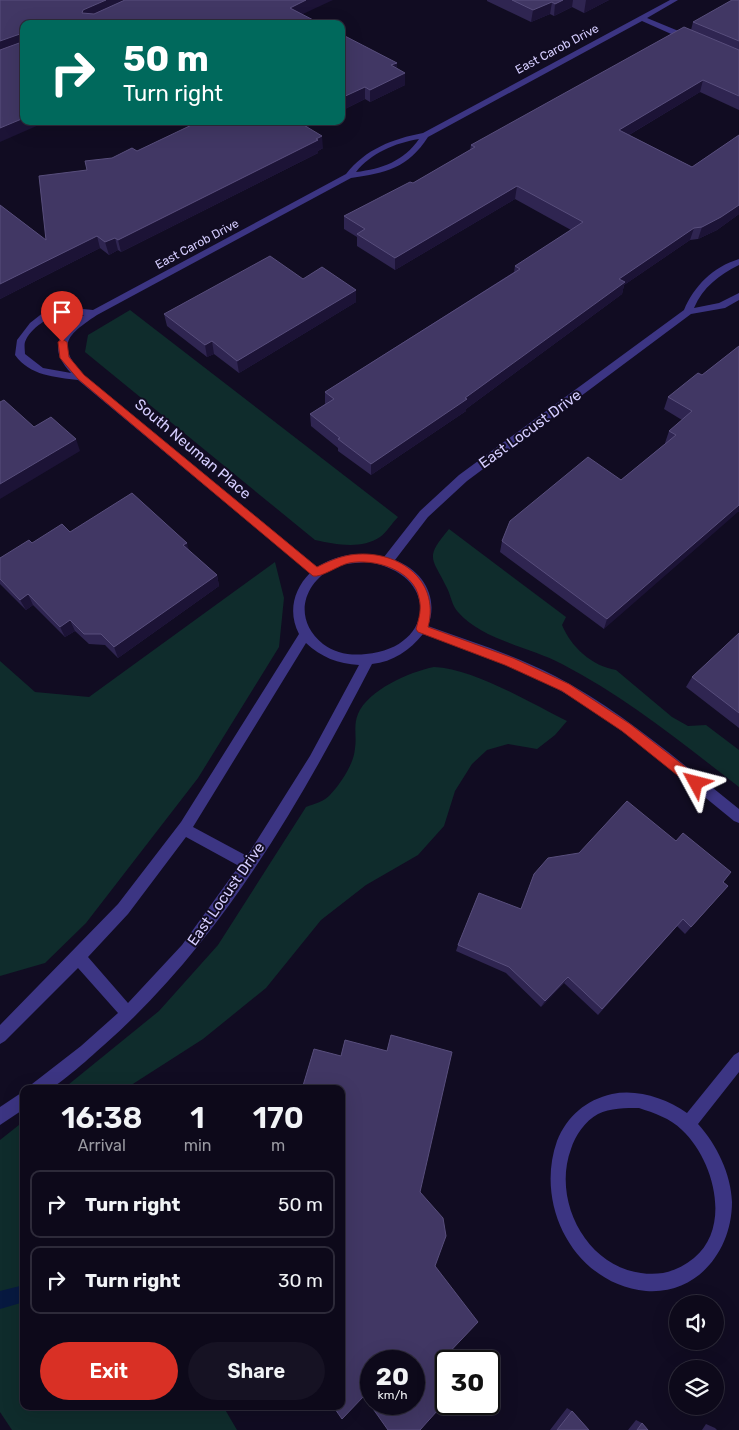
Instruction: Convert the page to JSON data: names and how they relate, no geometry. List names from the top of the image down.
{
  "streets": {
    "street": ["East Carob Drive", "East Locust Drive", "South Neuman Place"]
  },
  "crossings": [
    ["East Carob Drive", "South Neuman Place"],
    ["East Locust Drive", "South Neuman Place"]
  ],
  "page": {
    "turn": ["50 m", "Turn right"],
    "eta": [
      "16:38",
      "Arrival",
      "1",
      "min",
      "170",
      "m"
    ],
    "list": [
      {
        "name": "Turn right",
        "value": "50 m"
      },
      {
        "name": "Turn right",
        "value": "30 m"
      }
    ],
    "buttons": ["Exit", "Share"],
    "speed": "20 km/h",
    "limit": "30"
  }
}
